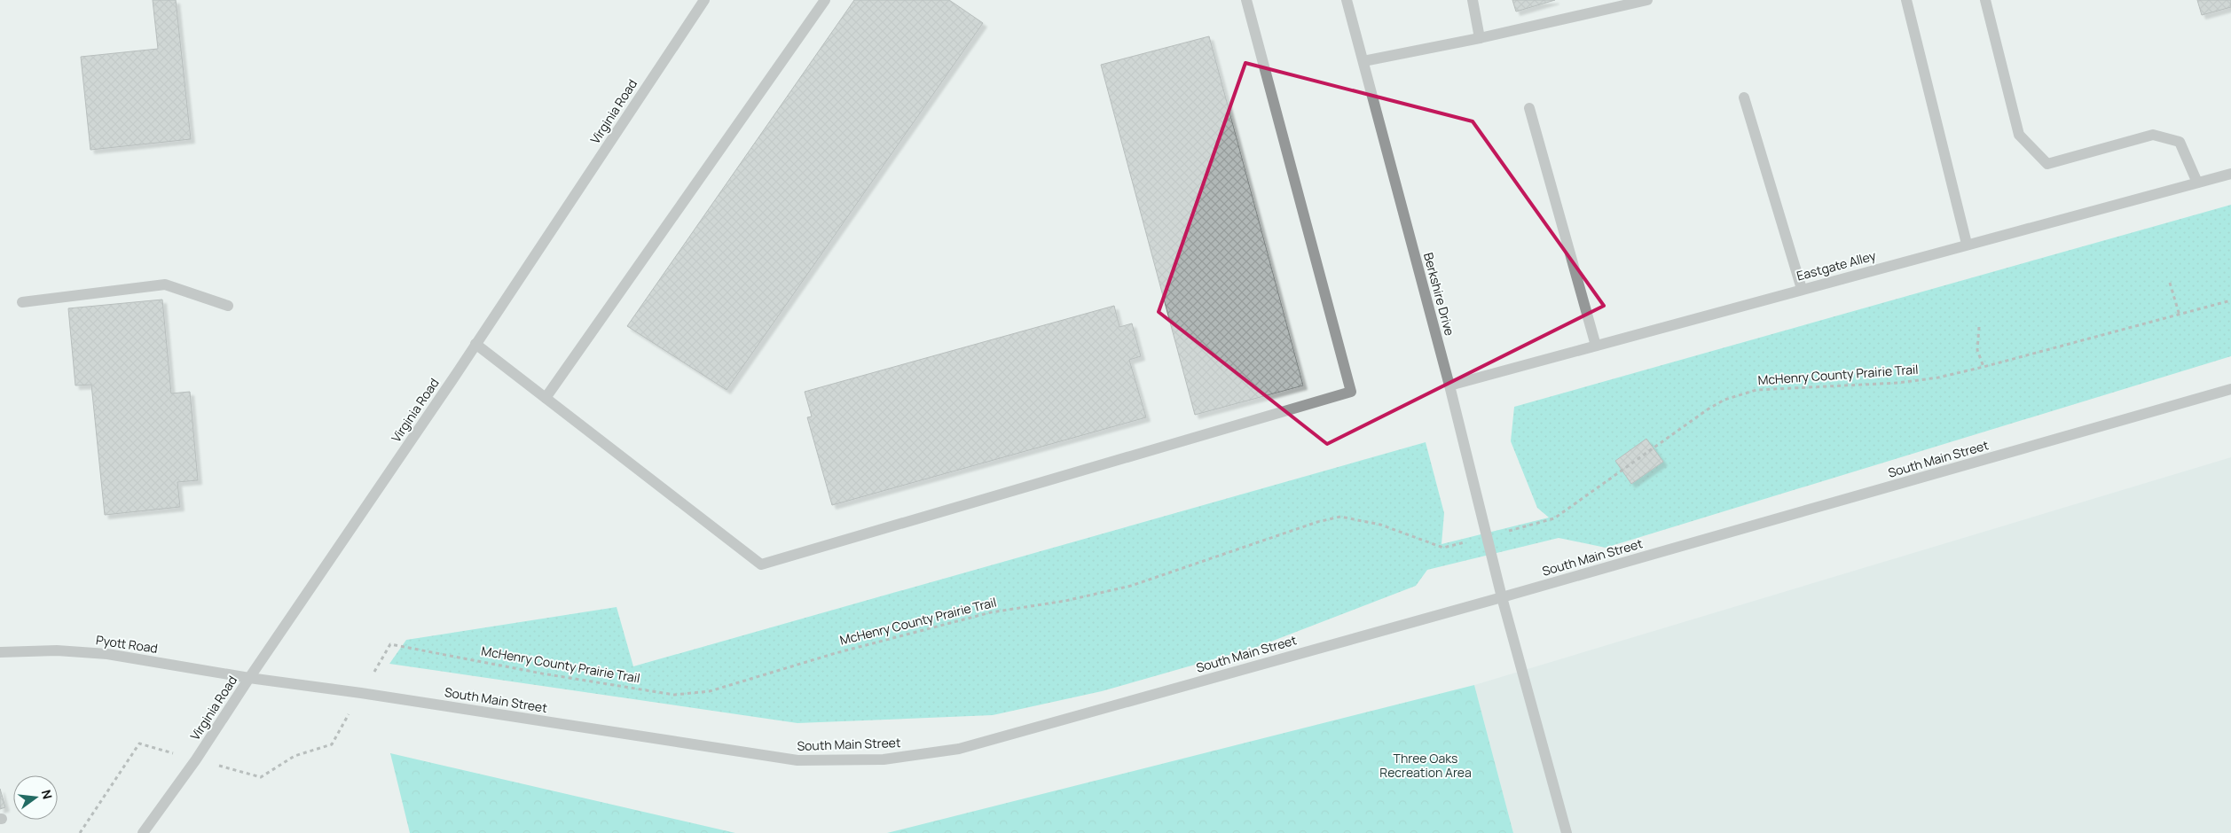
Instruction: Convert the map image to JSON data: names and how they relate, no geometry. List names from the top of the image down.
{
  "streets": {
    "street": [
      "Virginia Road",
      "Eastgate Alley",
      "Berkshire Drive",
      "South Main Street",
      "Pyott Road"
    ],
    "path": ["McHenry County Prairie Trail"]
  },
  "crossings": [
    ["Virginia Road", "South Main Street"],
    ["Virginia Road", "Pyott Road"],
    ["Eastgate Alley", "Berkshire Drive"],
    ["Berkshire Drive", "South Main Street"],
    ["South Main Street", "Pyott Road"]
  ],
  "parks": ["Three Oaks Recreation Area"],
  "north": "right"
}
